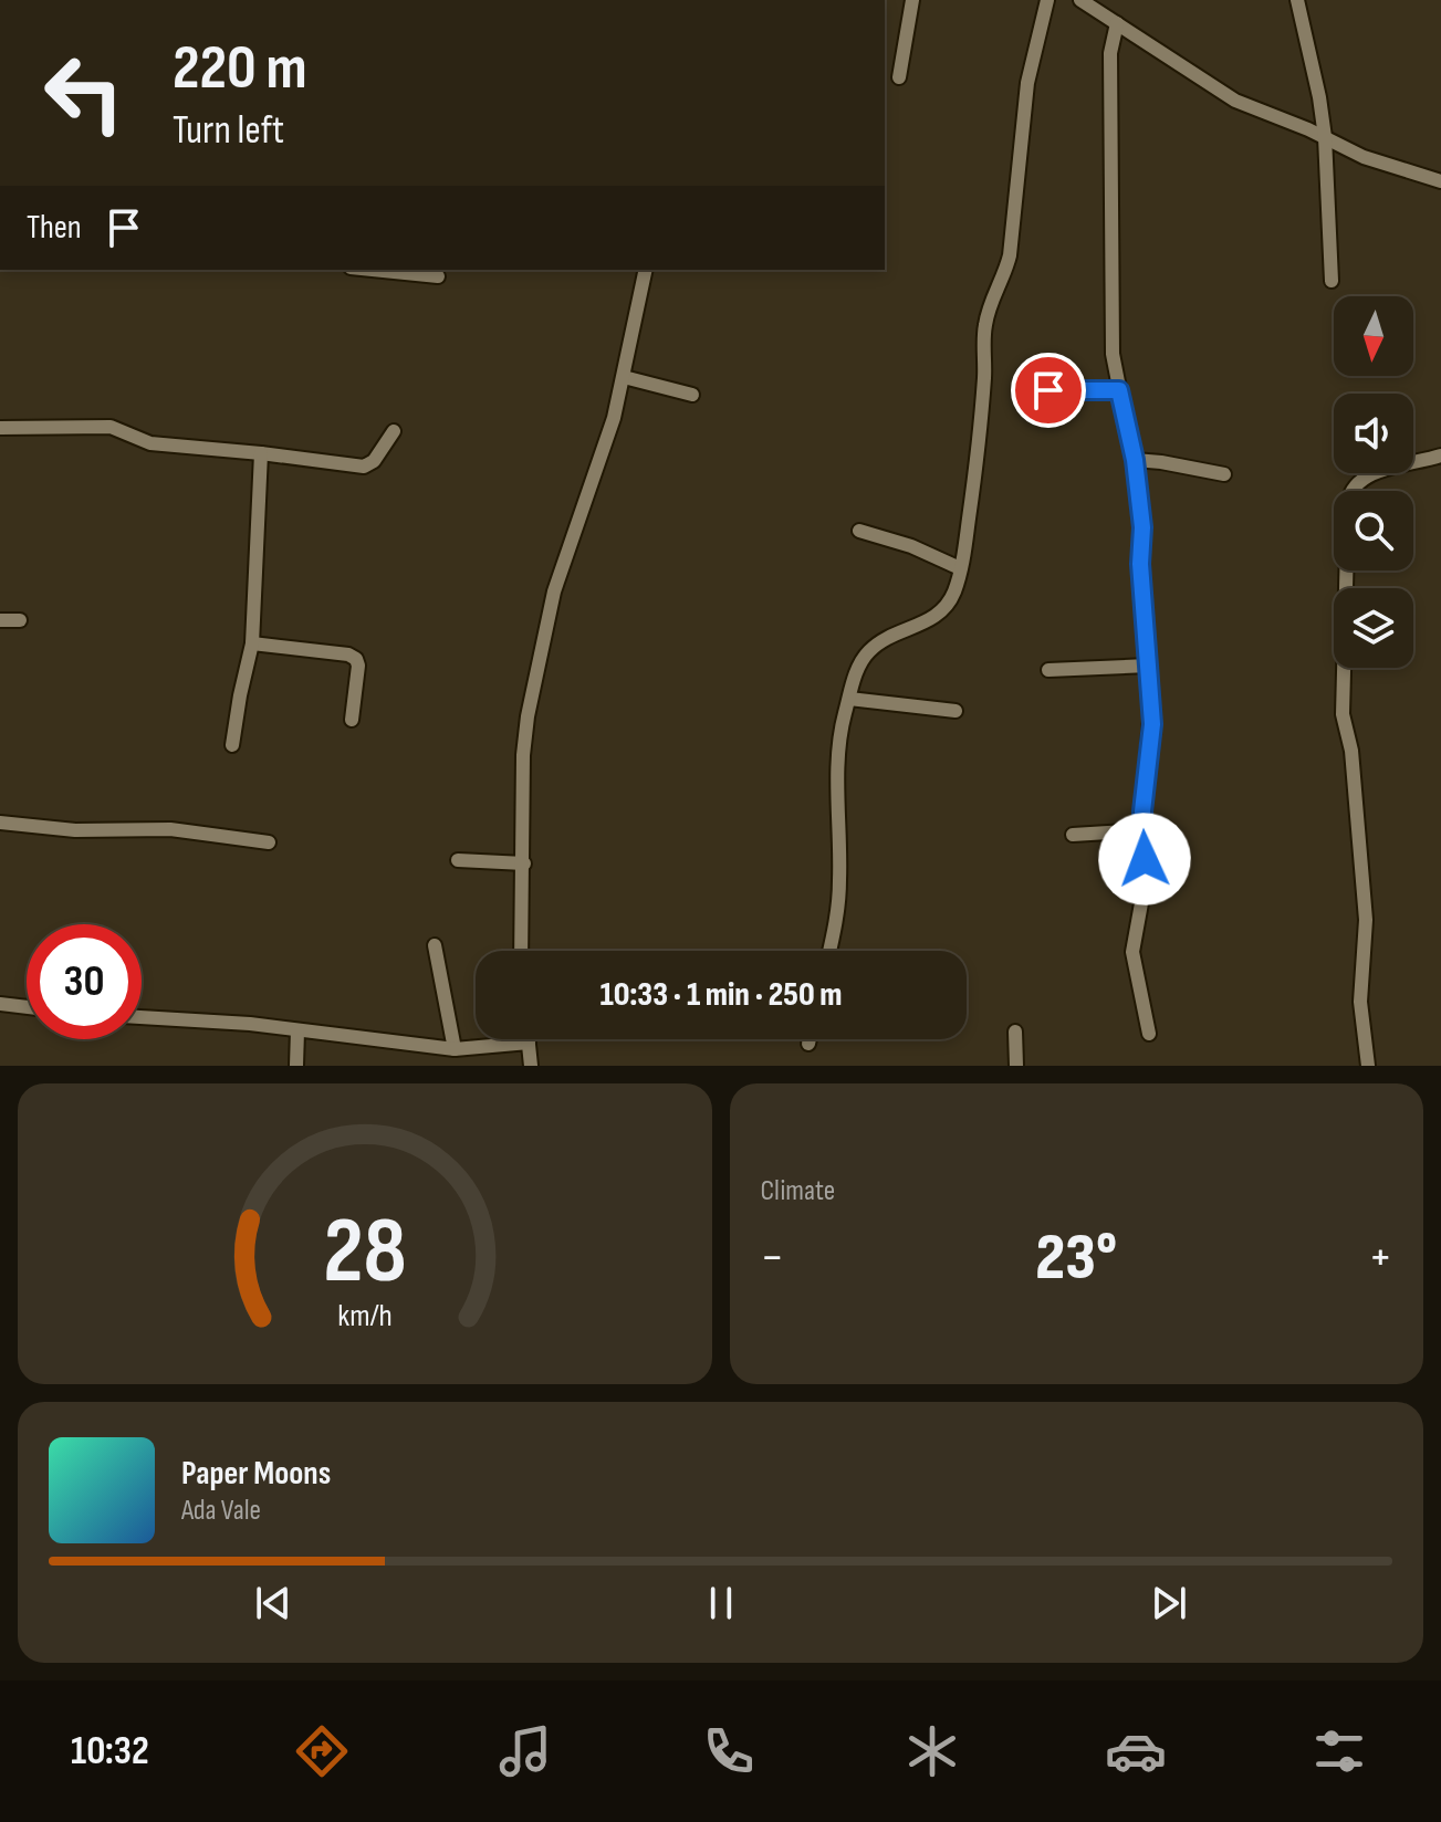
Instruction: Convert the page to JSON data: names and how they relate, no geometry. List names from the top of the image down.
{
  "north": "bottom",
  "page": {
    "turn": ["220 m", "Turn left"],
    "then": "Then",
    "limit": "30",
    "trip": "10:33 · 1 min · 250 m",
    "tile": "Climate",
    "heat": ["−", "23°", "+"],
    "song": ["Paper Moons", "Ada Vale"],
    "tabs": "10:32",
    "gauge": ["28", "km/h"]
  }
}
